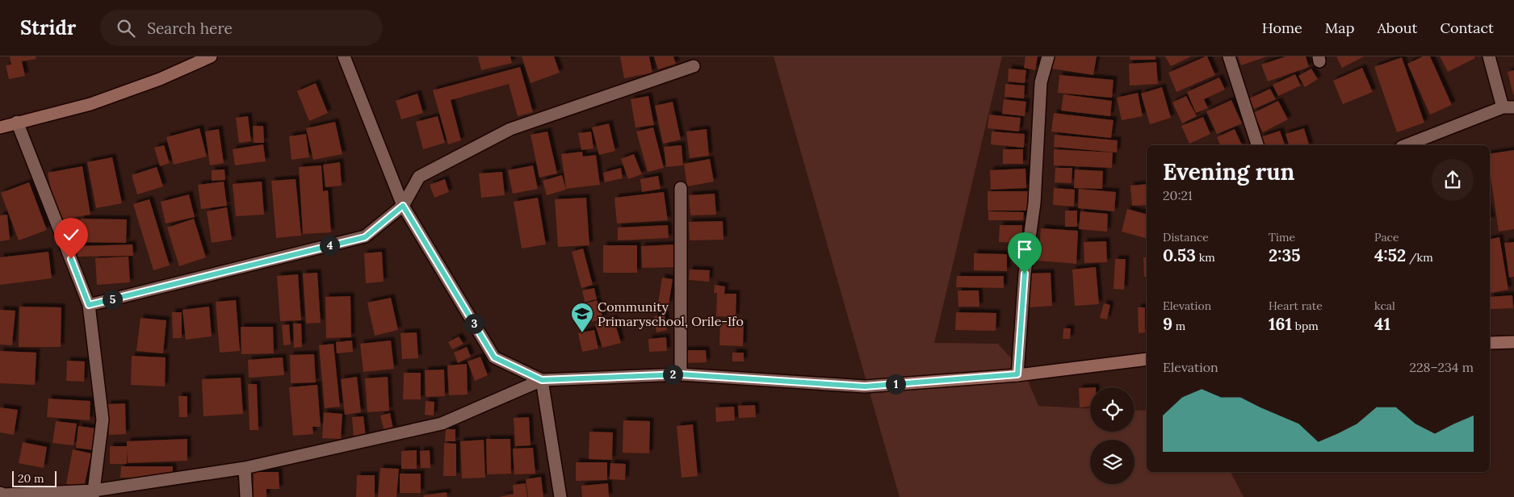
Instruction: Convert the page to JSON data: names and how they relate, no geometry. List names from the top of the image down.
{
  "places": {
    "school or university": ["Community Primaryschool, Orile-Ifo"]
  },
  "scale_bar": "20 m",
  "page": {
    "header": "Stridr",
    "search": "Search here",
    "nav": [
      "Home",
      "Map",
      "About",
      "Contact"
    ],
    "heading": ["Evening run", "20:21"],
    "stats": [
      ["Distance", "0.53 km"],
      ["Time", "2:35"],
      ["Pace", "4:52 /km"],
      ["Elevation", "9 m"],
      ["Heart rate", "161 bpm"],
      ["kcal", "41"]
    ],
    "pins": [
      "4",
      "5",
      "3",
      "2",
      "1"
    ],
    "chart": ["Elevation", "228–234 m"],
    "scale": "20 m"
  }
}
